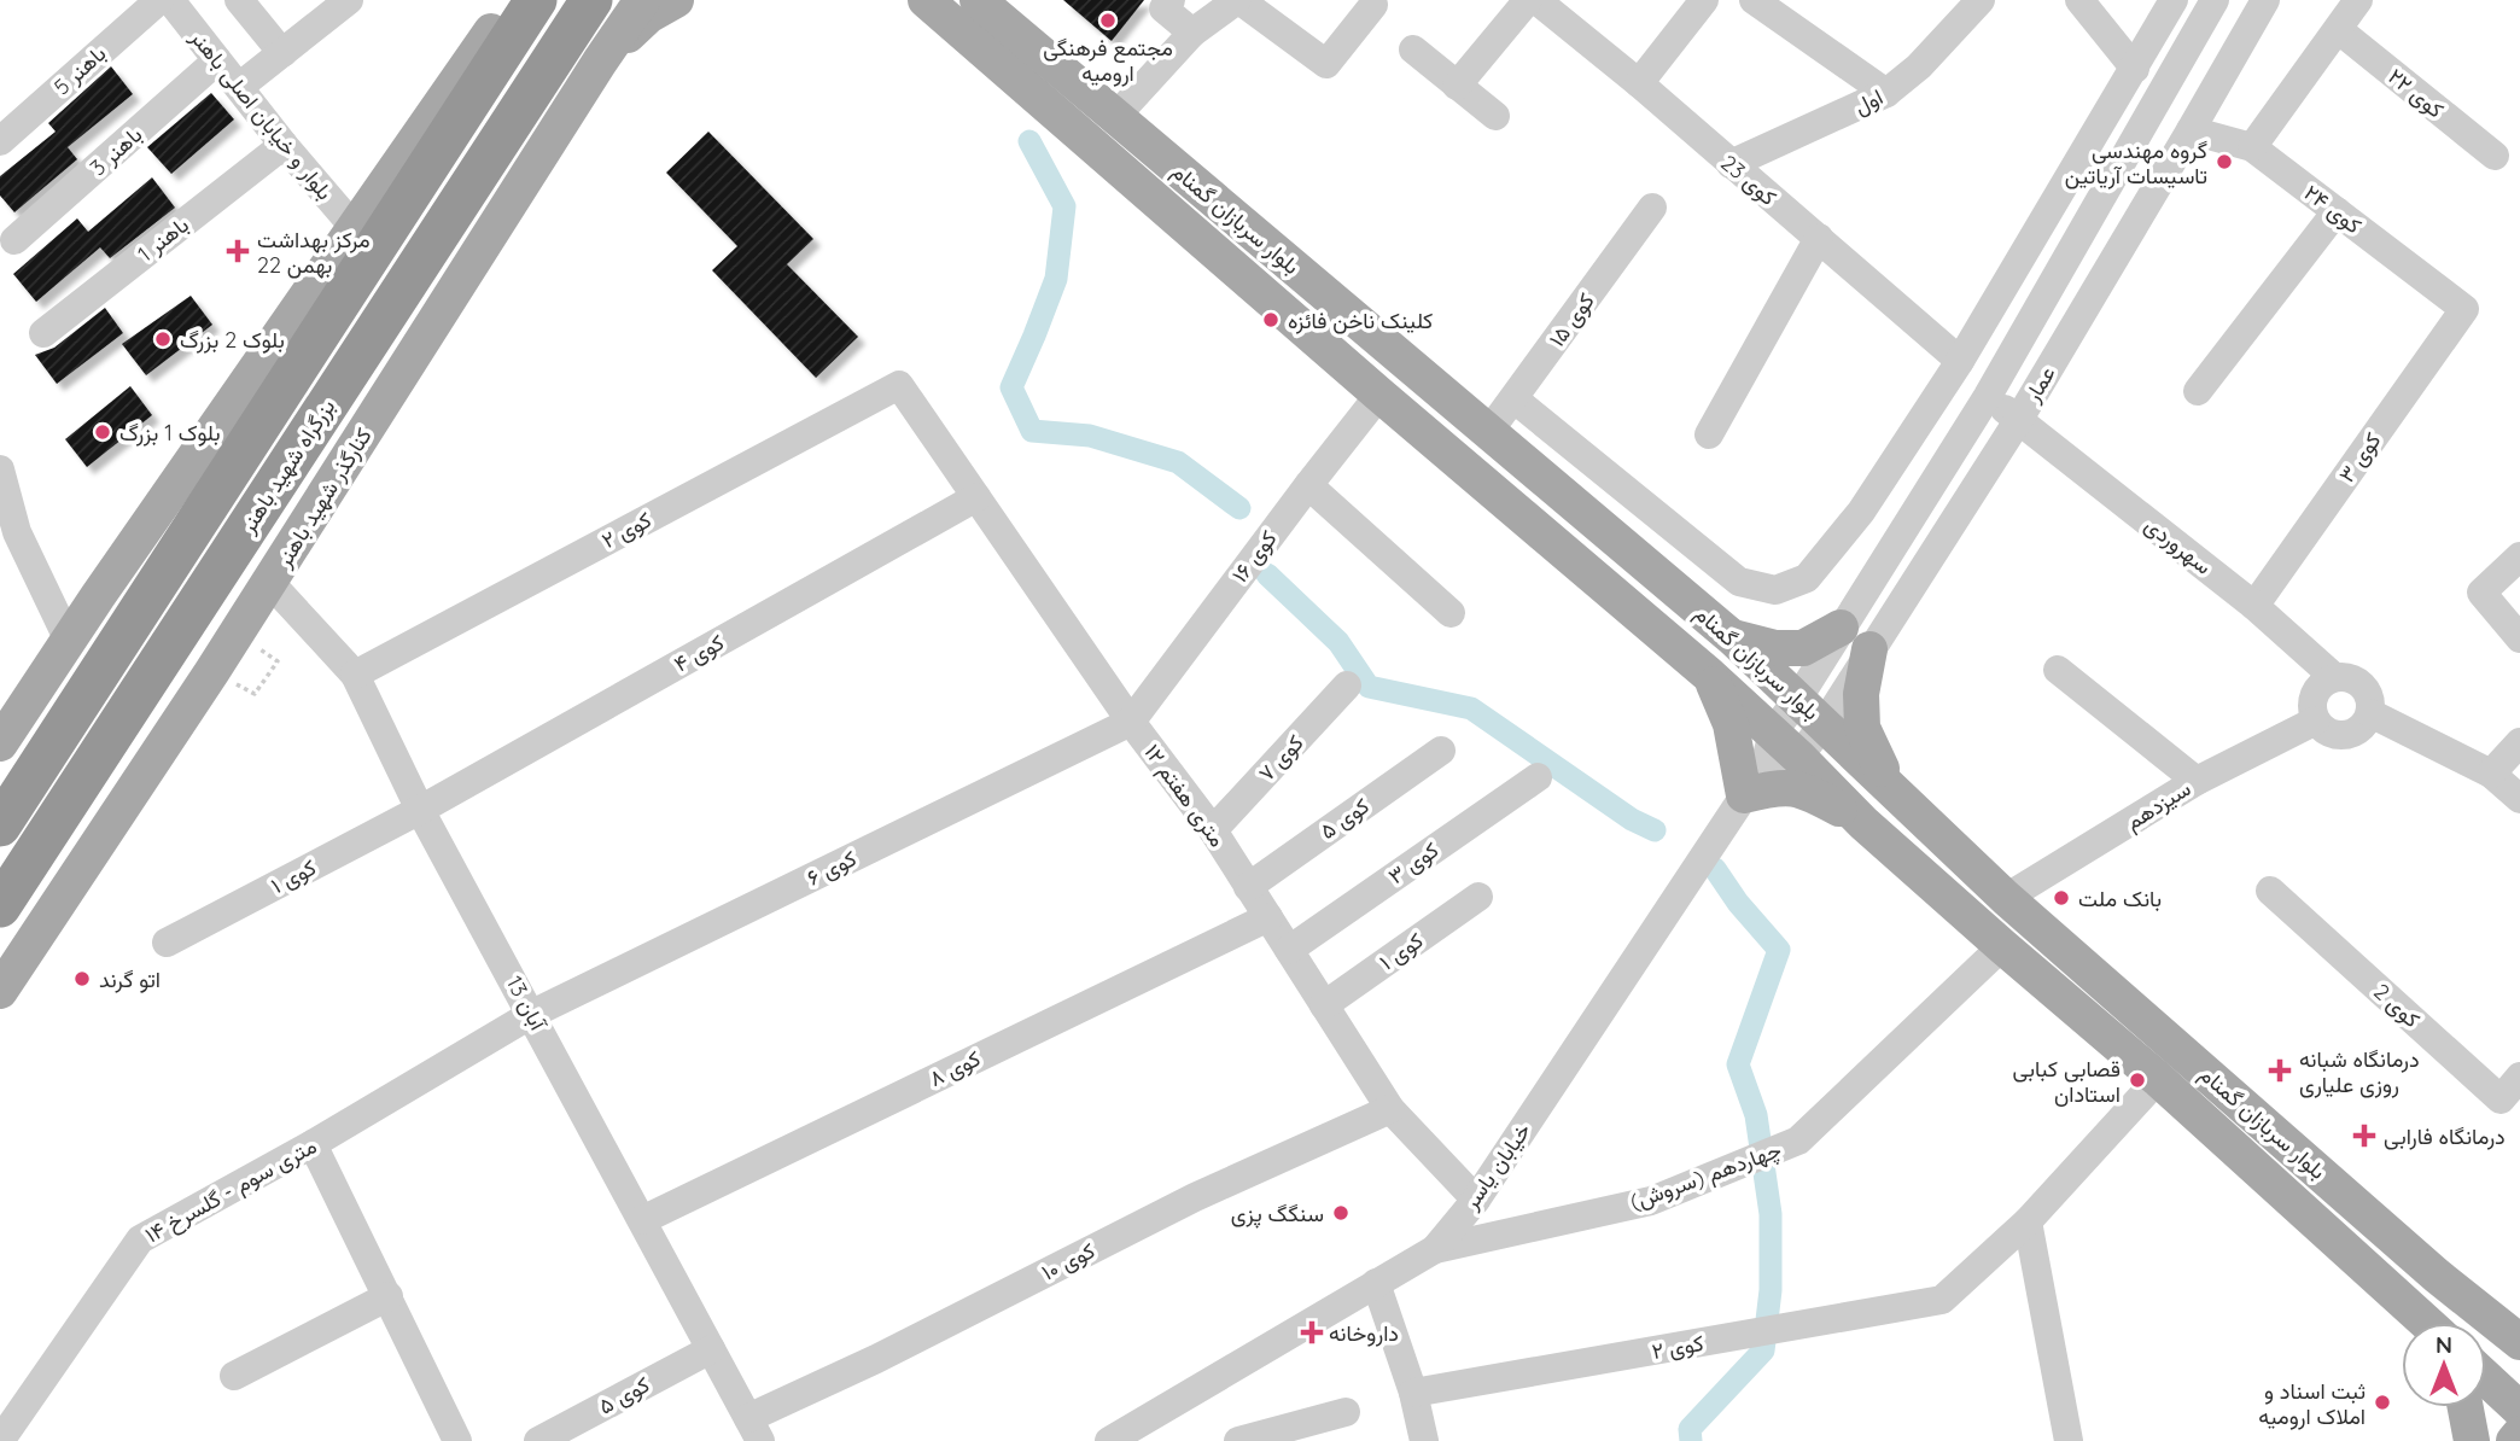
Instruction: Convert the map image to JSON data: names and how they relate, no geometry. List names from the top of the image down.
{
  "streets": {
    "highway": ["بزرگراه شهید باهنر"],
    "main road": ["بلوار سربازان گمنام", "کنارگذر شهید باهنر"],
    "street": [
      "باهنر 5",
      "کوی ۲۲",
      "اول",
      "بلوار و خیابان اصلی باهنر",
      "باهنر 3",
      "کوی 23",
      "کوی ۲۴",
      "باهنر 1",
      "کوی ۱۵",
      "عمار",
      "کوی ۳",
      "کوی ۲",
      "سهروردی",
      "کوی ۱۶",
      "کوی ۴",
      "کوی ۷",
      "۱۲ متری هفتم",
      "سیزدهم",
      "کوی ۵",
      "کوی ۶",
      "کوی ۱",
      "13 آبان",
      "کوی 2",
      "کوی ۸",
      "خیابان یاسر",
      "چهاردهم (سروش)",
      "۱۴ متری سوم - گلسرخ",
      "کوی ۱۰"
    ]
  },
  "crossings": [
    ["اول", "کوی 23"],
    ["بلوار و خیابان اصلی باهنر", "باهنر 3"],
    ["بلوار و خیابان اصلی باهنر", "باهنر 1"],
    ["کوی ۲۴", "عمار"],
    ["کوی ۲۴", "کوی ۳"],
    ["بلوار سربازان گمنام", "کوی ۱۵"],
    ["بلوار سربازان گمنام", "عمار"],
    ["بلوار سربازان گمنام", "کوی ۱۶"],
    ["بلوار سربازان گمنام", "سیزدهم"],
    ["بلوار سربازان گمنام", "خیابان یاسر"],
    ["بلوار سربازان گمنام", "چهاردهم (سروش)"],
    ["عمار", "سهروردی"],
    ["عمار", "خیابان یاسر"],
    ["کوی ۳", "سهروردی"],
    ["کوی ۳", "۱۲ متری هفتم"],
    ["کنارگذر شهید باهنر", "13 آبان"],
    ["کوی ۲", "۱۲ متری هفتم"],
    ["کوی ۲", "13 آبان"],
    ["سهروردی", "سیزدهم"],
    ["کوی ۱۶", "۱۲ متری هفتم"],
    ["کوی ۱۶", "کوی ۶"],
    ["کوی ۴", "۱۲ متری هفتم"],
    ["کوی ۴", "کوی ۱"],
    ["کوی ۴", "13 آبان"],
    ["کوی ۷", "۱۲ متری هفتم"],
    ["۱۲ متری هفتم", "کوی ۵"],
    ["۱۲ متری هفتم", "کوی ۶"],
    ["۱۲ متری هفتم", "کوی ۱"],
    ["۱۲ متری هفتم", "کوی ۸"],
    ["۱۲ متری هفتم", "خیابان یاسر"],
    ["۱۲ متری هفتم", "کوی ۱۰"],
    ["کوی ۵", "13 آبان"],
    ["کوی ۶", "13 آبان"],
    ["کوی ۶", "۱۴ متری سوم - گلسرخ"],
    ["کوی ۱", "13 آبان"],
    ["13 آبان", "کوی ۸"],
    ["13 آبان", "۱۴ متری سوم - گلسرخ"],
    ["13 آبان", "کوی ۱۰"],
    ["خیابان یاسر", "چهاردهم (سروش)"]
  ],
  "places": {
    "other": [
      "مجتمع فرهنگی ارومیه",
      "گروه مهندسی تاسیسات آریاتین",
      "کلینک ناخن فائزه",
      "بلوک 2 بزرگ",
      "بلوک 1 بزرگ",
      "بانک ملت",
      "اتو گرند",
      "قصابی کبابی استادان",
      "سنگگ پزی",
      "ثبت اسناد و املاک ارومیه"
    ],
    "health": [
      "مرکز بهداشت 22 بهمن",
      "درمانگاه شبانه روزی علیاری",
      "درمانگاه فارابی",
      "داروخانه"
    ]
  },
  "north": "top"
}
